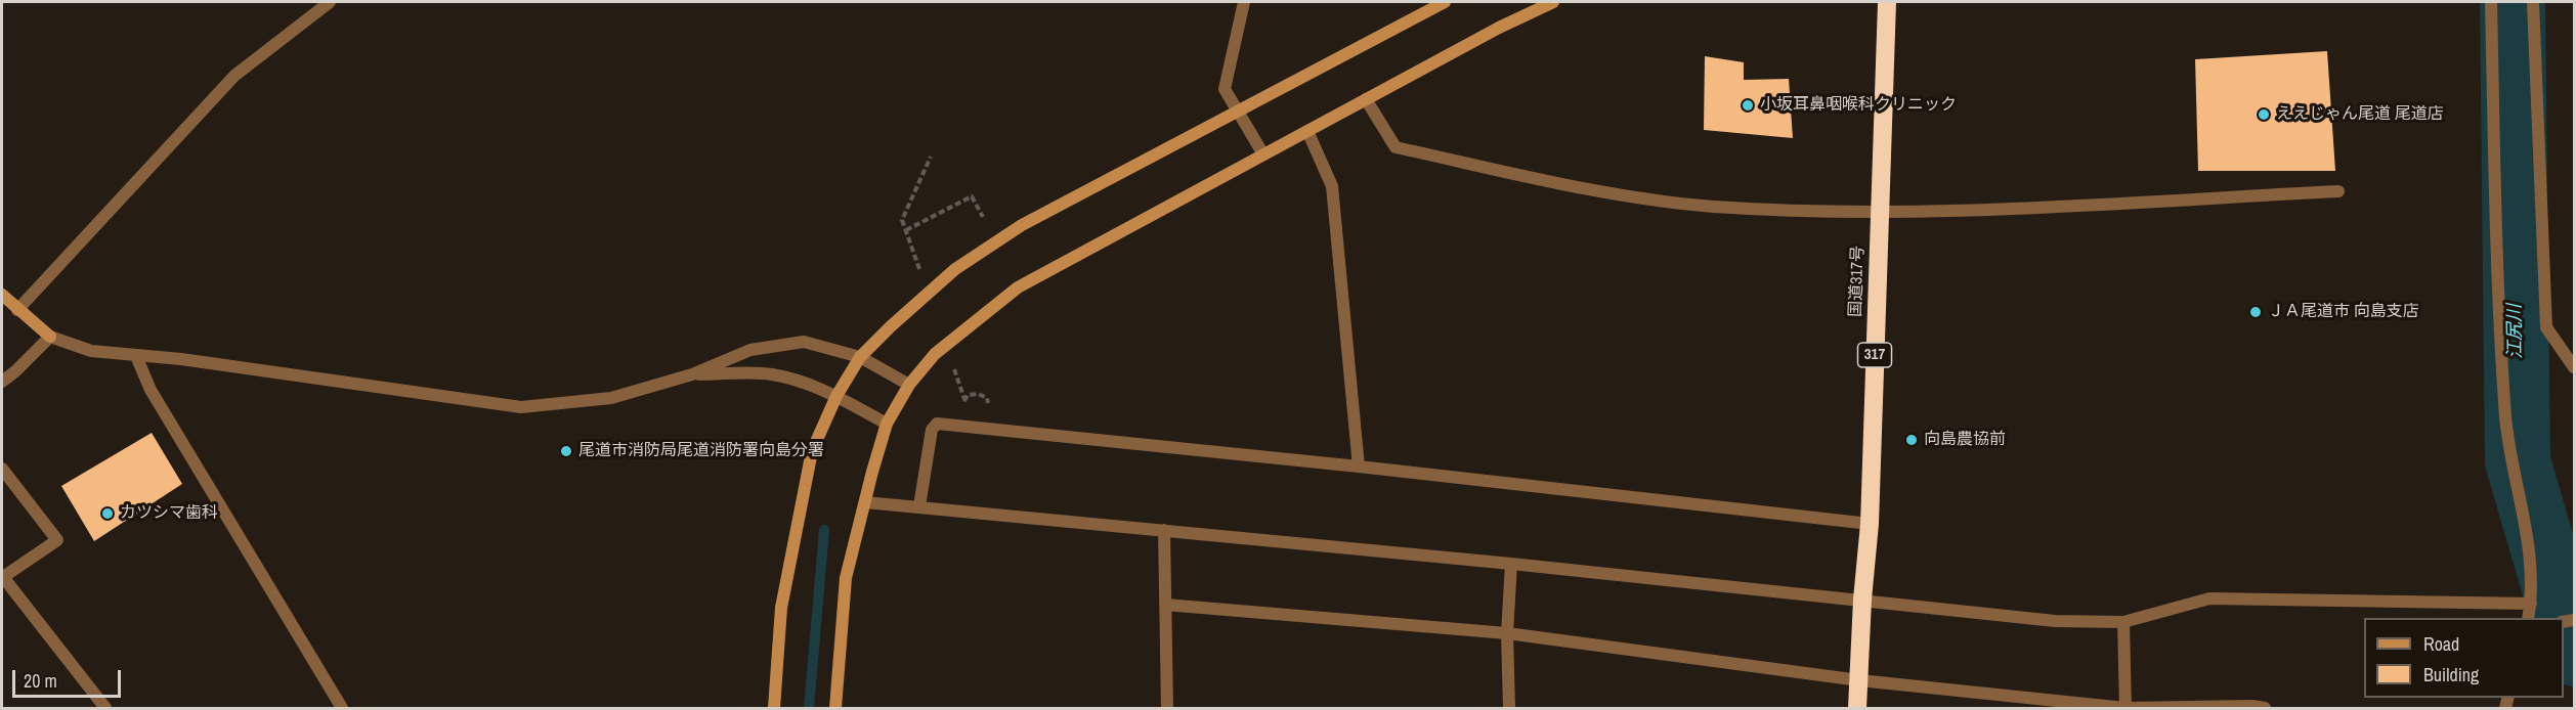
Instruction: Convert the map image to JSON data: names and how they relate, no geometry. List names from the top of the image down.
{
  "streets": {
    "highway": ["国道317号", "317"]
  },
  "water": ["江尻川"],
  "places": [
    "小坂耳鼻咽喉科クリニック",
    "ええじゃん尾道 尾道店",
    "ＪＡ尾道市 向島支店",
    "向島農協前",
    "尾道市消防局尾道消防署向島分署",
    "カツシマ歯科"
  ],
  "legend": ["Road", "Building"],
  "scale_bar": "20 m"
}
